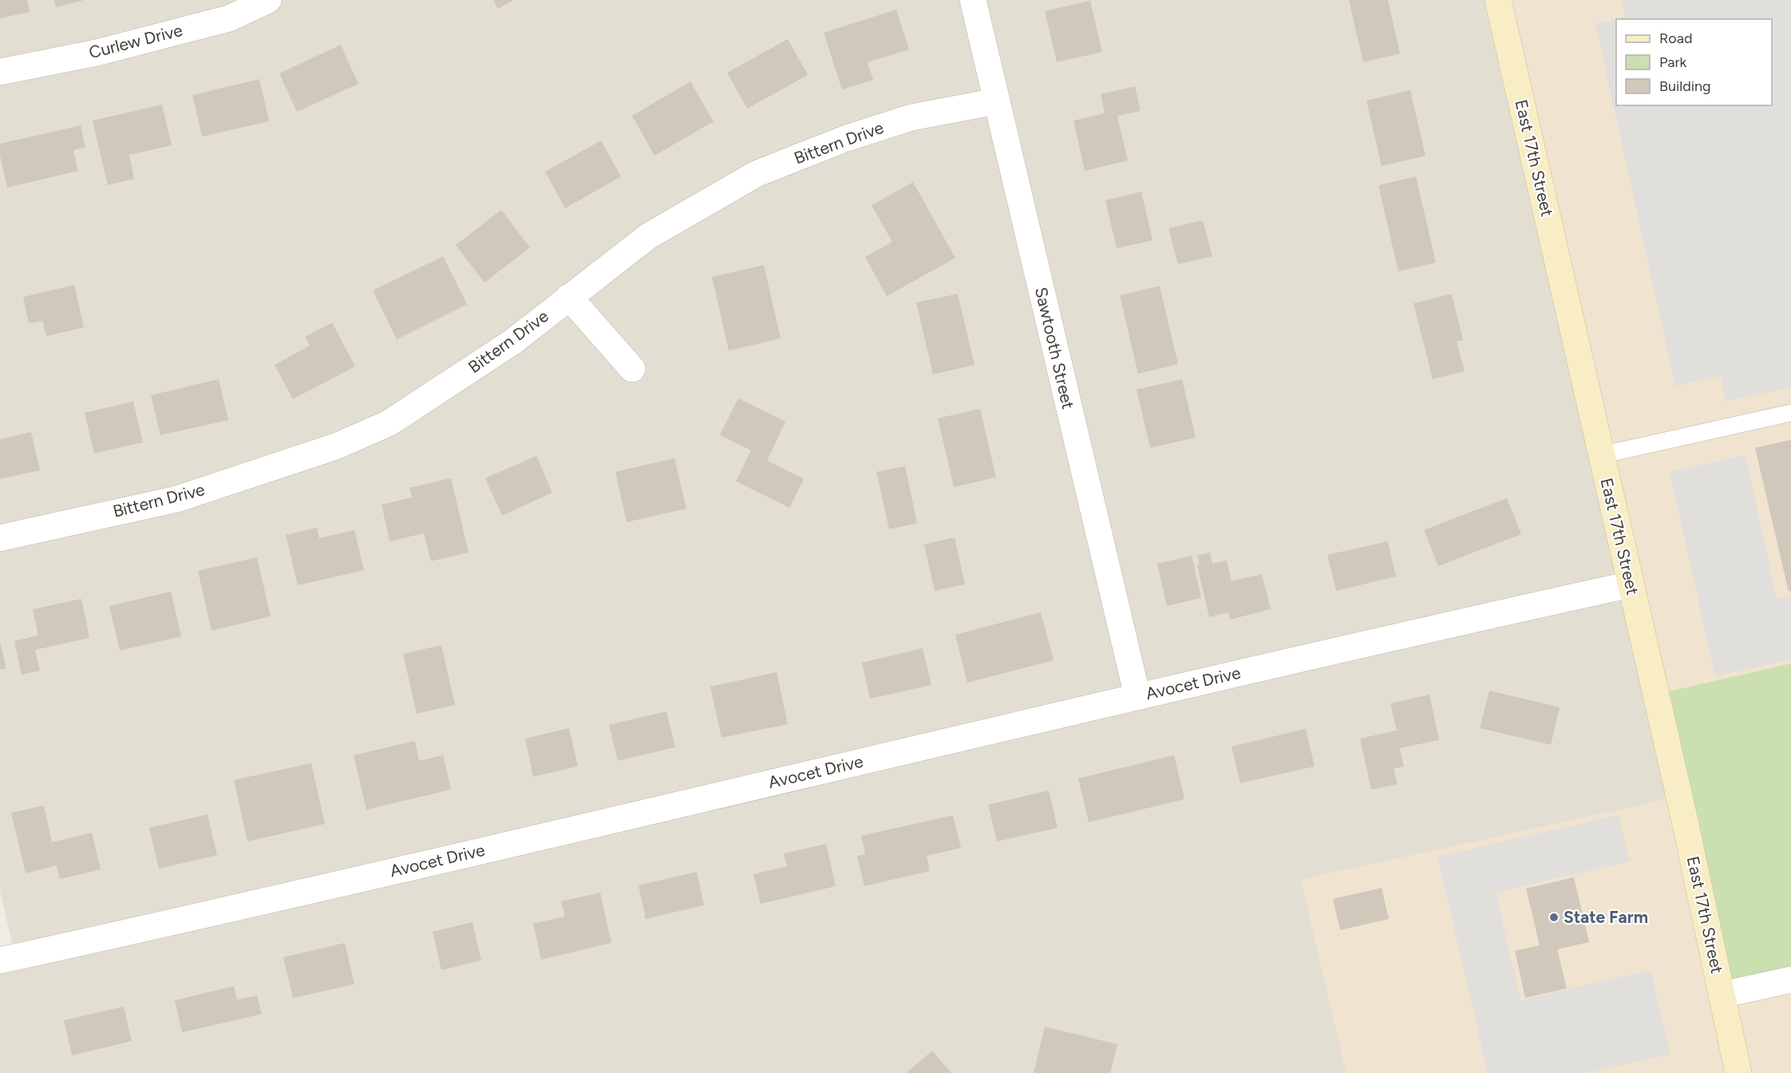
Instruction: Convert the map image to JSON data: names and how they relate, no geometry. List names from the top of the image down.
{
  "streets": {
    "main road": ["East 17th Street"],
    "street": [
      "Curlew Drive",
      "Bittern Drive",
      "Sawtooth Street",
      "Avocet Drive"
    ]
  },
  "crossings": [
    ["Bittern Drive", "Sawtooth Street"],
    ["East 17th Street", "Avocet Drive"],
    ["Sawtooth Street", "Avocet Drive"]
  ],
  "places": ["State Farm"],
  "legend": ["Road", "Park", "Building"]
}
